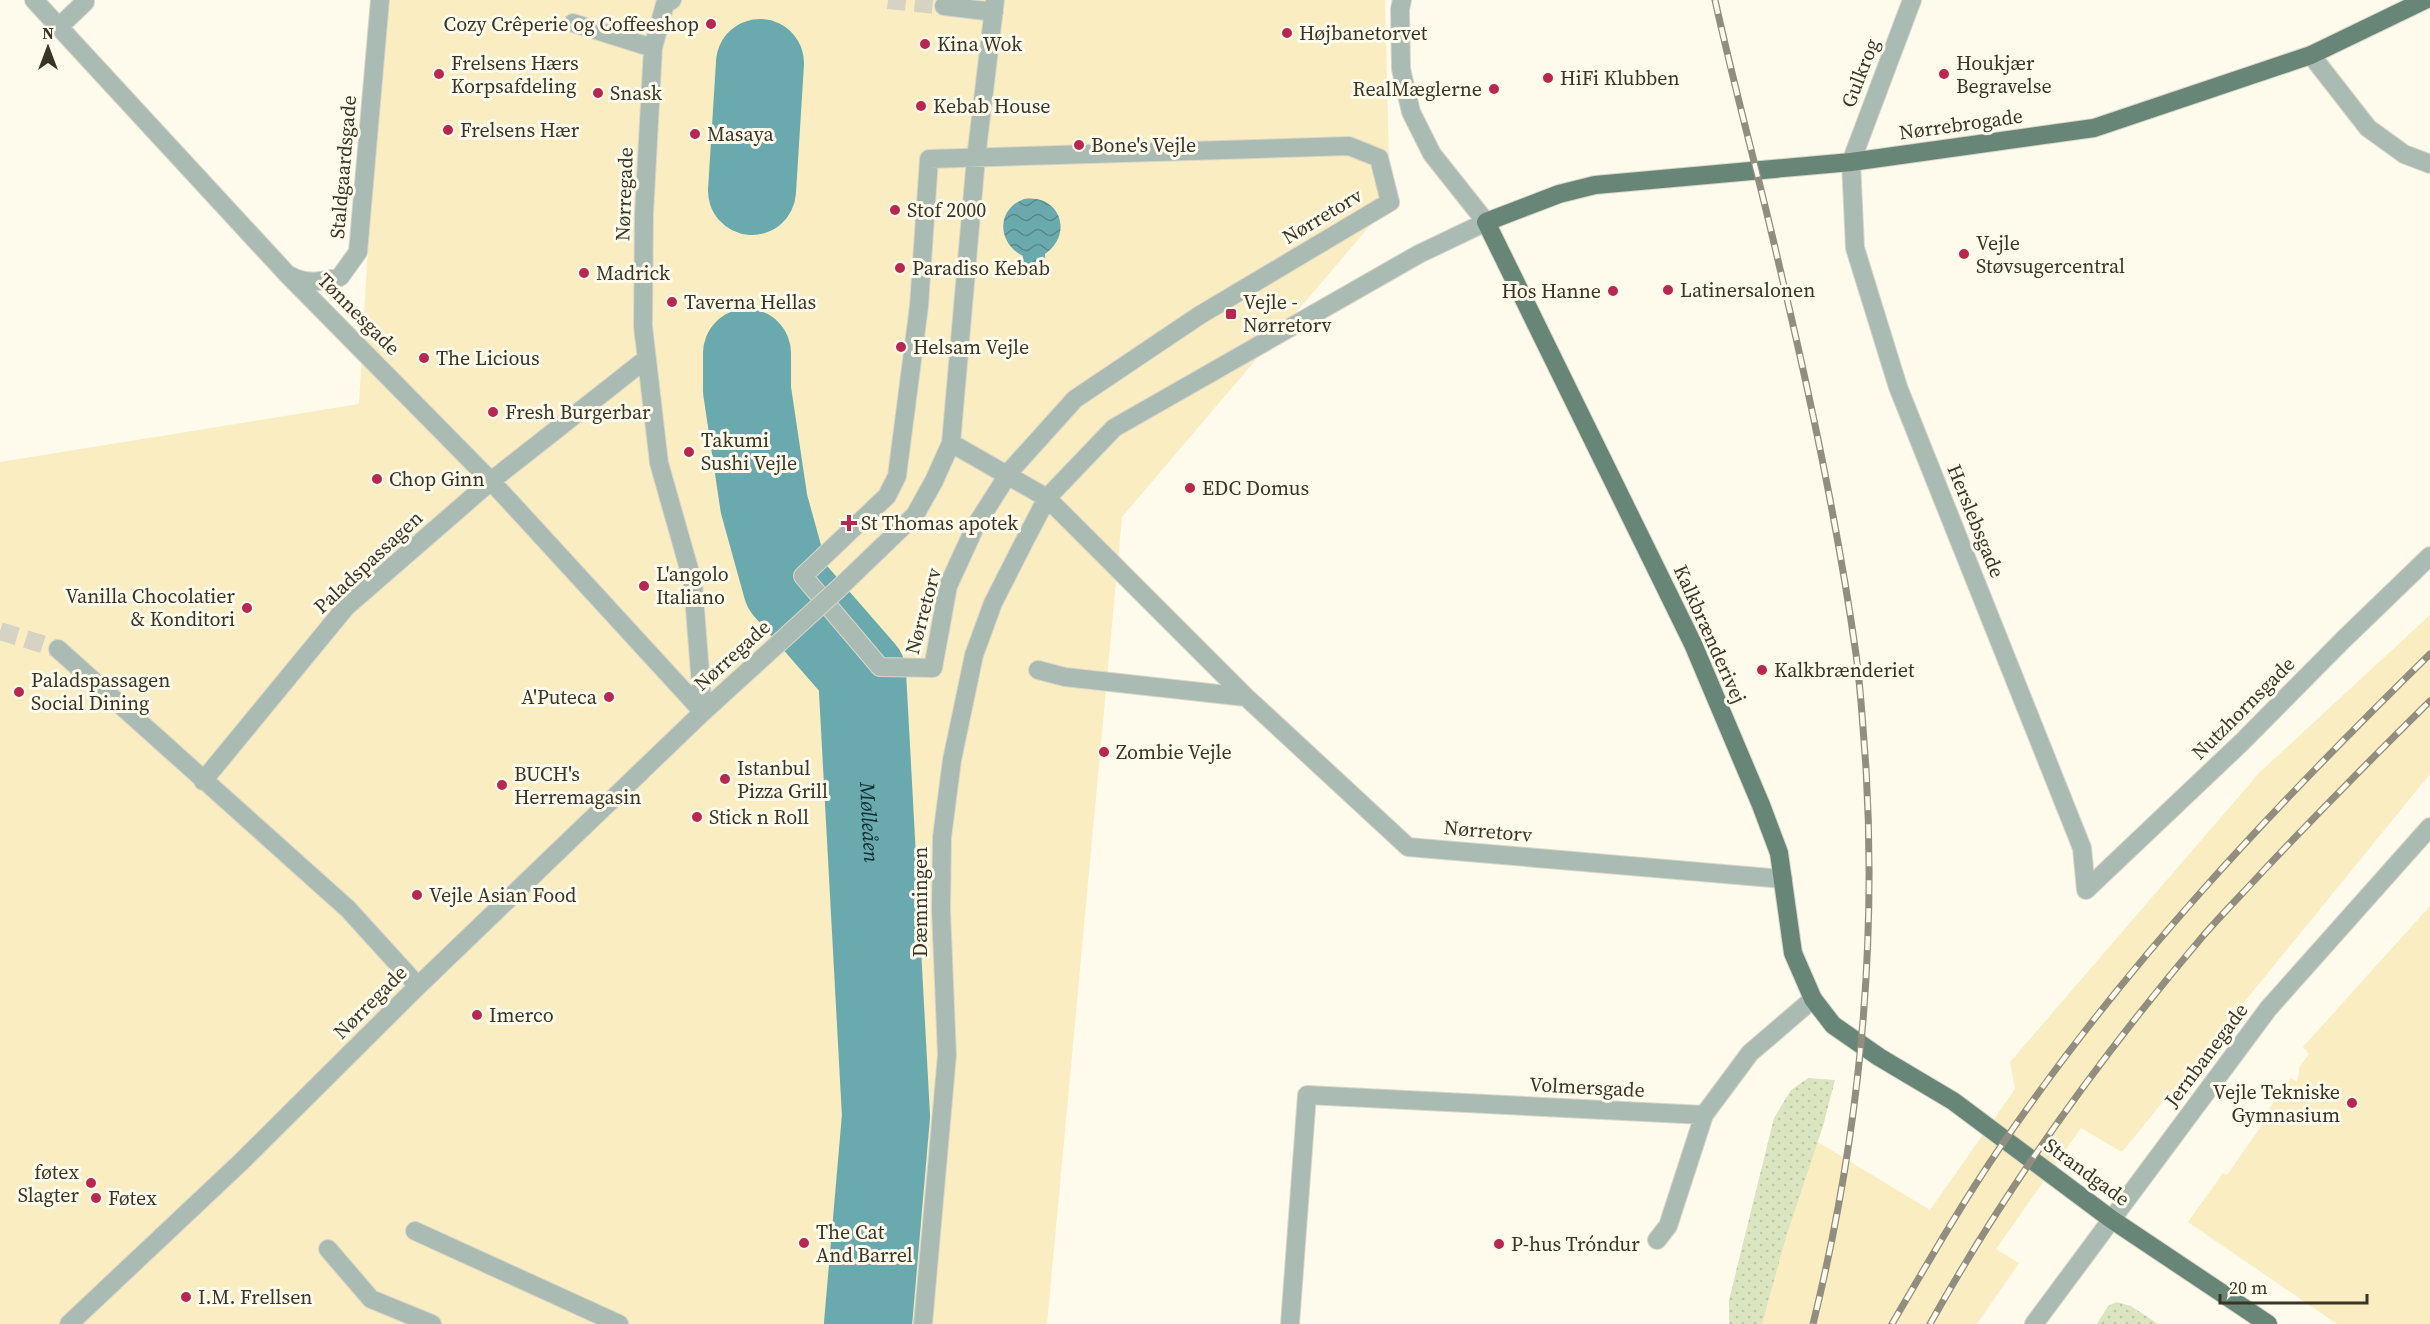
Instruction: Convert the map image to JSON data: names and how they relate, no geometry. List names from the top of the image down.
{
  "streets": {
    "main road": ["Nørrebrogade", "Kalkbrænderivej", "Strandgade"],
    "street": [
      "Gulkrog",
      "Staldgaardsgade",
      "Nørregade",
      "Nørretorv",
      "Tønnesgade",
      "Herslebsgade",
      "Paladspassagen",
      "Nutzhornsgade",
      "Dæmningen",
      "Jernbanegade",
      "Volmersgade"
    ]
  },
  "crossings": [
    ["Gulkrog", "Nørrebrogade"],
    ["Gulkrog", "Herslebsgade"],
    ["Nørrebrogade", "Herslebsgade"],
    ["Nørrebrogade", "Kalkbrænderivej"],
    ["Staldgaardsgade", "Tønnesgade"],
    ["Nørregade", "Nørretorv"],
    ["Nørregade", "Tønnesgade"],
    ["Nørregade", "Paladspassagen"],
    ["Nørretorv", "Kalkbrænderivej"],
    ["Nørretorv", "Dæmningen"],
    ["Tønnesgade", "Paladspassagen"],
    ["Herslebsgade", "Nutzhornsgade"],
    ["Kalkbrænderivej", "Strandgade"],
    ["Jernbanegade", "Strandgade"]
  ],
  "water": ["Mølleåen"],
  "places": {
    "other": [
      "Cozy Crêperie og Coffeeshop",
      "Højbanetorvet",
      "Kina Wok",
      "Frelsens Hærs Korpsafdeling",
      "Houkjær Begravelse",
      "HiFi Klubben",
      "RealMæglerne",
      "Snask",
      "Kebab House",
      "Frelsens Hær",
      "Masaya",
      "Bone's Vejle",
      "Stof 2000",
      "Vejle Støvsugercentral",
      "Paradiso Kebab",
      "Madrick",
      "Latinersalonen",
      "Hos Hanne",
      "Taverna Hellas",
      "Helsam Vejle",
      "The Licious",
      "Fresh Burgerbar",
      "Takumi Sushi Vejle",
      "Chop Ginn",
      "EDC Domus",
      "L'angolo Italiano",
      "Vanilla Chocolatier & Konditori",
      "Kalkbrænderiet",
      "Paladspassagen Social Dining",
      "A'Puteca",
      "Zombie Vejle",
      "Istanbul Pizza Grill",
      "BUCH's Herremagasin",
      "Stick n Roll",
      "Vejle Asian Food",
      "Imerco",
      "Vejle Tekniske Gymnasium",
      "føtex Slagter",
      "Føtex",
      "The Cat And Barrel",
      "P-hus Tróndur",
      "I.M. Frellsen"
    ],
    "transit": ["Vejle - Nørretorv"],
    "health": ["St Thomas apotek"]
  },
  "scale_bar": "20 m",
  "north": "top"
}
